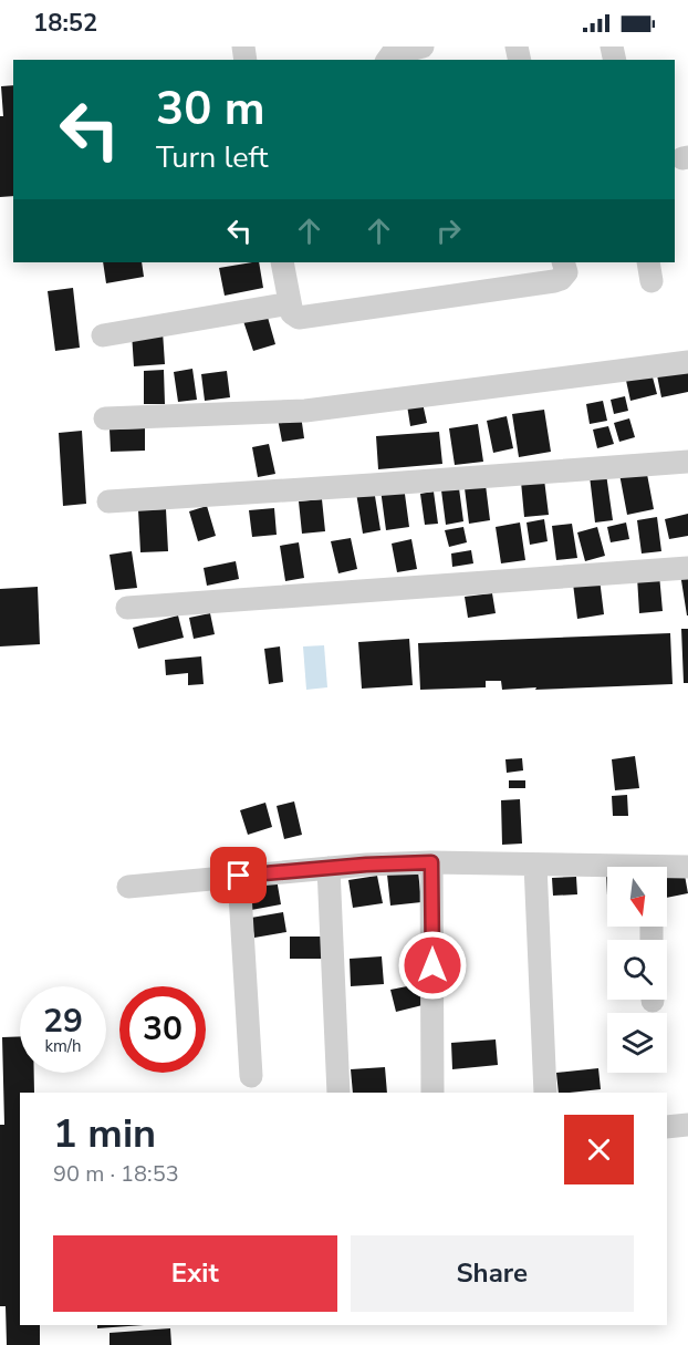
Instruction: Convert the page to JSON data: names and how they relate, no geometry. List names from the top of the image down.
{
  "north": "bottom",
  "page": {
    "status": "18:52",
    "turn": ["30 m", "Turn left"],
    "speed": "29 km/h",
    "limit": "30",
    "heading": ["1 min", "90 m · 18:53"],
    "buttons": ["Exit", "Share"]
  }
}
